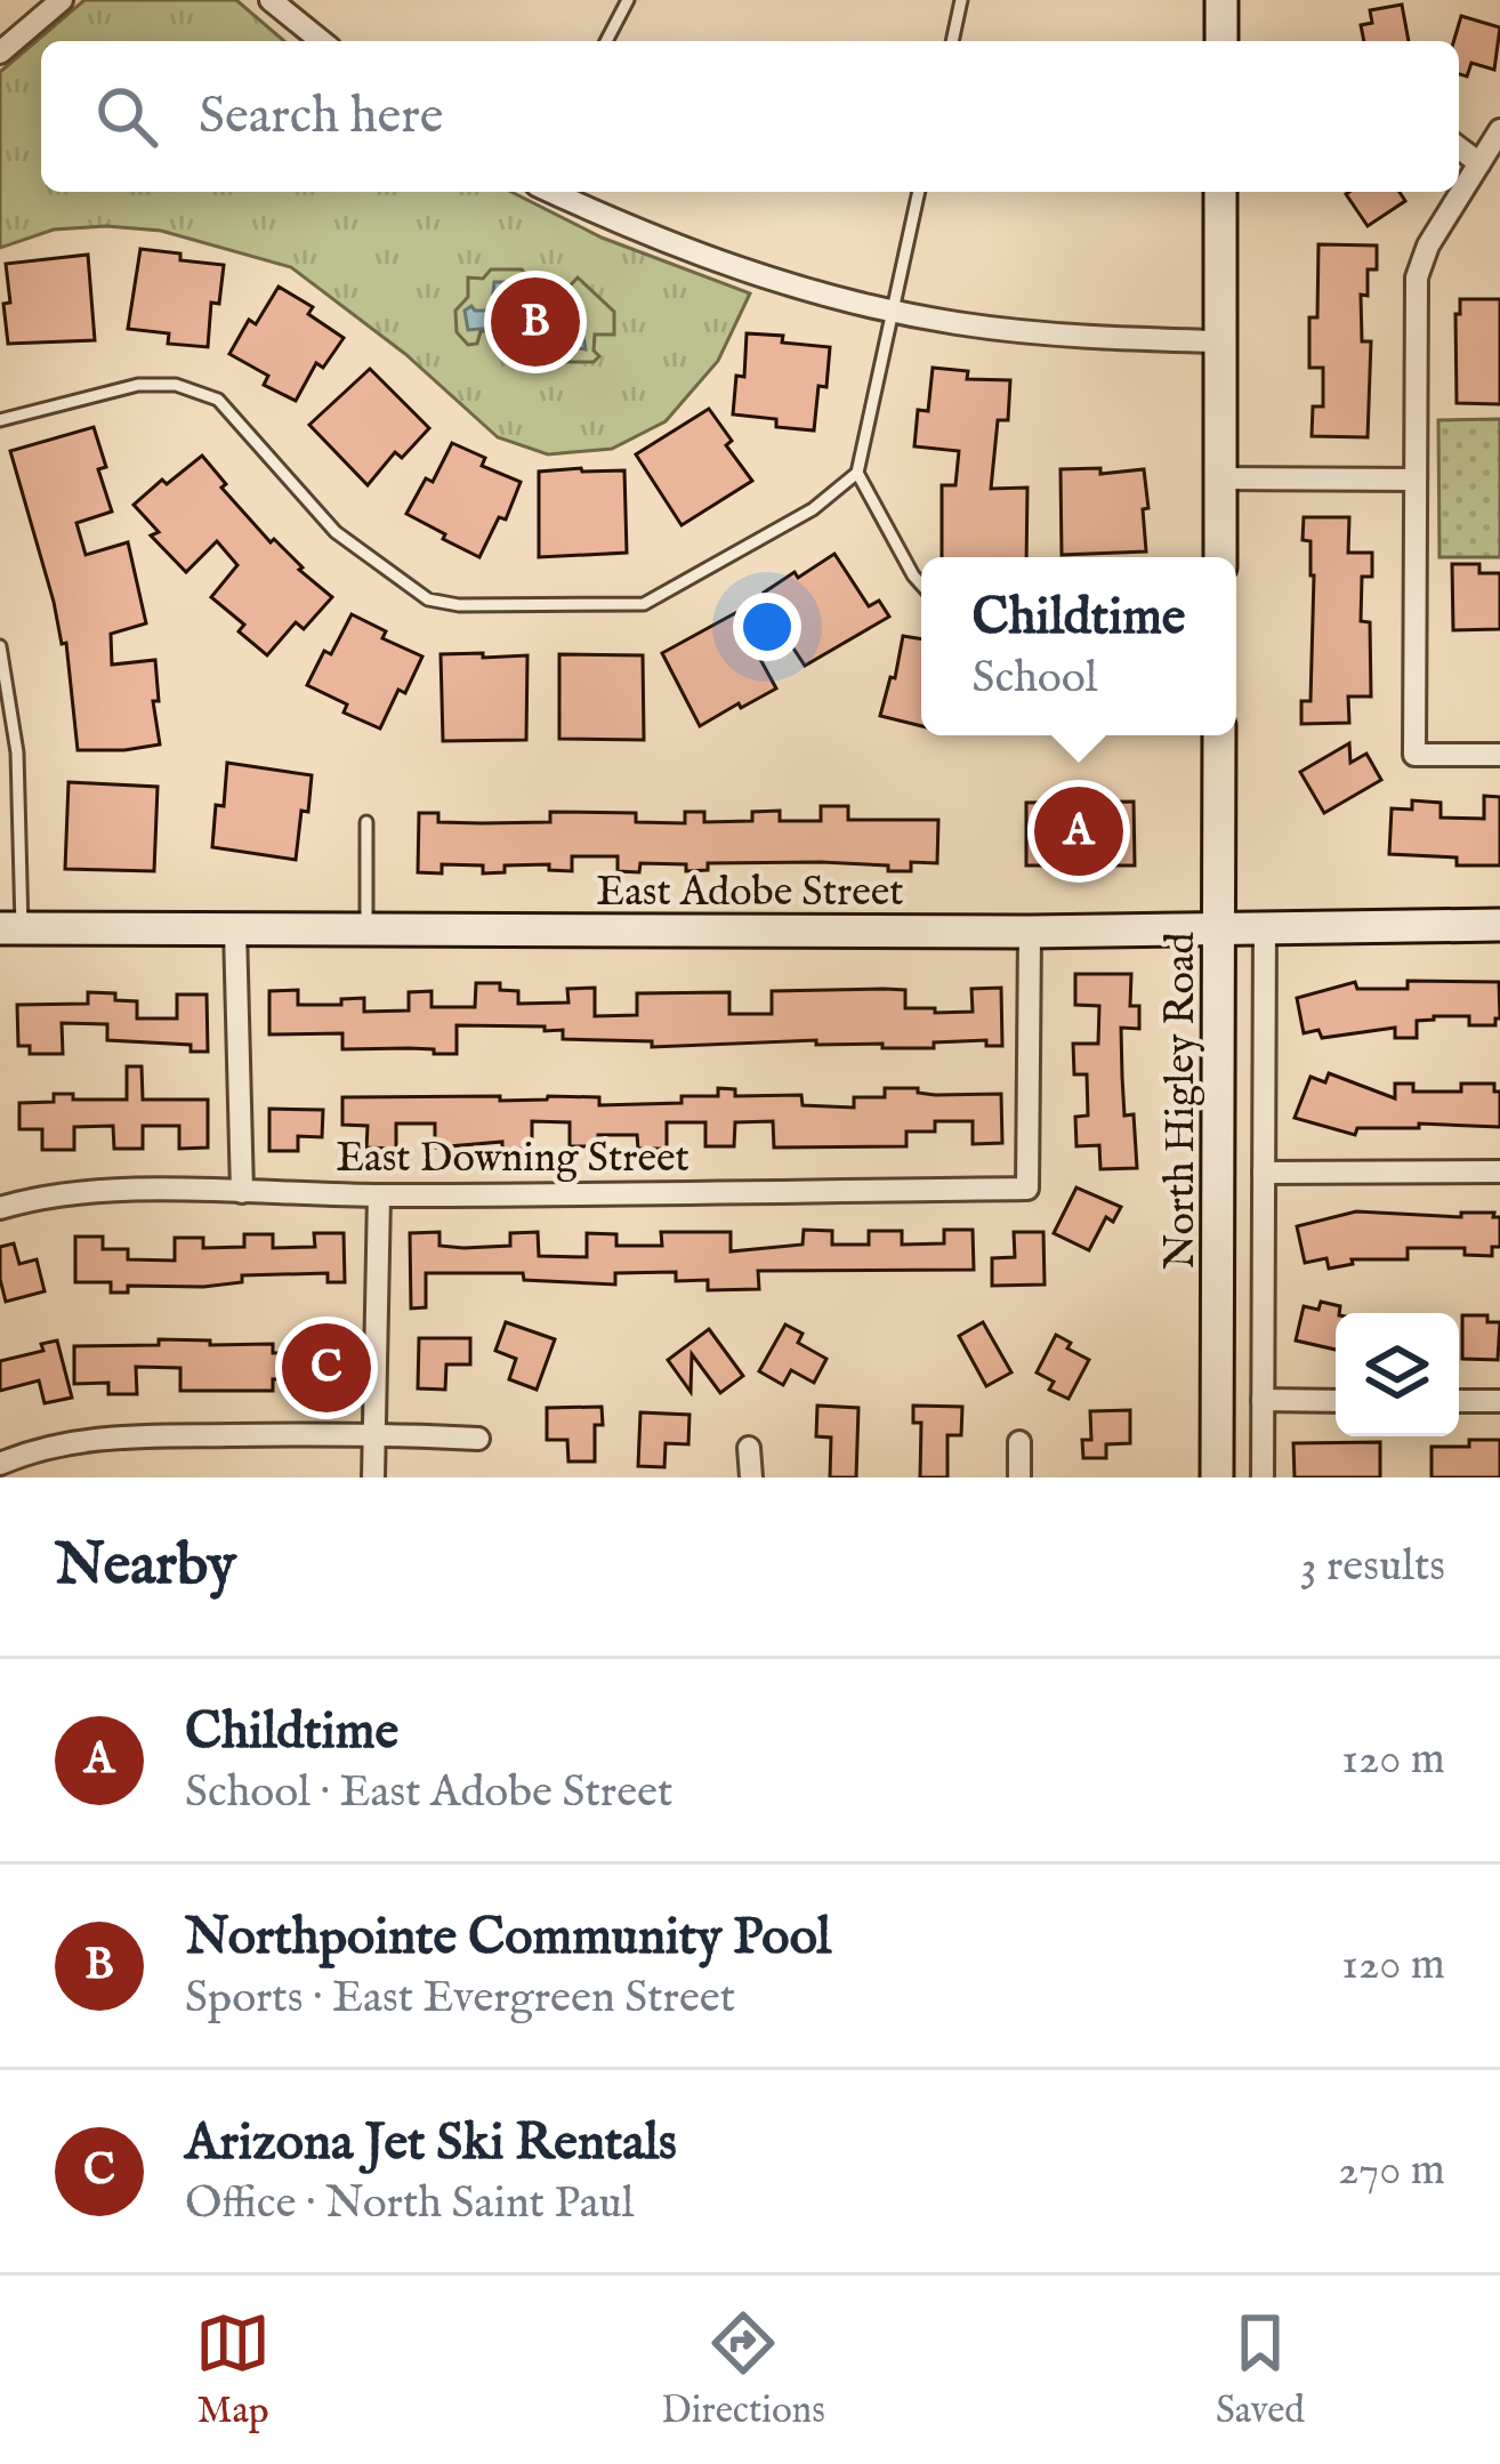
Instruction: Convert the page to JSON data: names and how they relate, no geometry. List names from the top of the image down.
{
  "streets": {
    "street": ["East Adobe Street", "North Higley Road", "East Downing Street"]
  },
  "crossings": [
    ["East Adobe Street", "North Higley Road"],
    ["East Adobe Street", "East Downing Street"]
  ],
  "page": {
    "search": "Search here",
    "pins": ["B", "A", "C"],
    "popup": ["Childtime", "School"],
    "heading": ["Nearby", "3 results"],
    "list": [
      {
        "mark": "A",
        "name": "Childtime",
        "note": "School · East Adobe Street",
        "value": "120 m"
      },
      {
        "mark": "B",
        "name": "Northpointe Community Pool",
        "note": "Sports · East Evergreen Street",
        "value": "120 m"
      },
      {
        "mark": "C",
        "name": "Arizona Jet Ski Rentals",
        "note": "Office · North Saint Paul",
        "value": "270 m"
      }
    ],
    "nav": ["Map", "Directions", "Saved"]
  }
}
